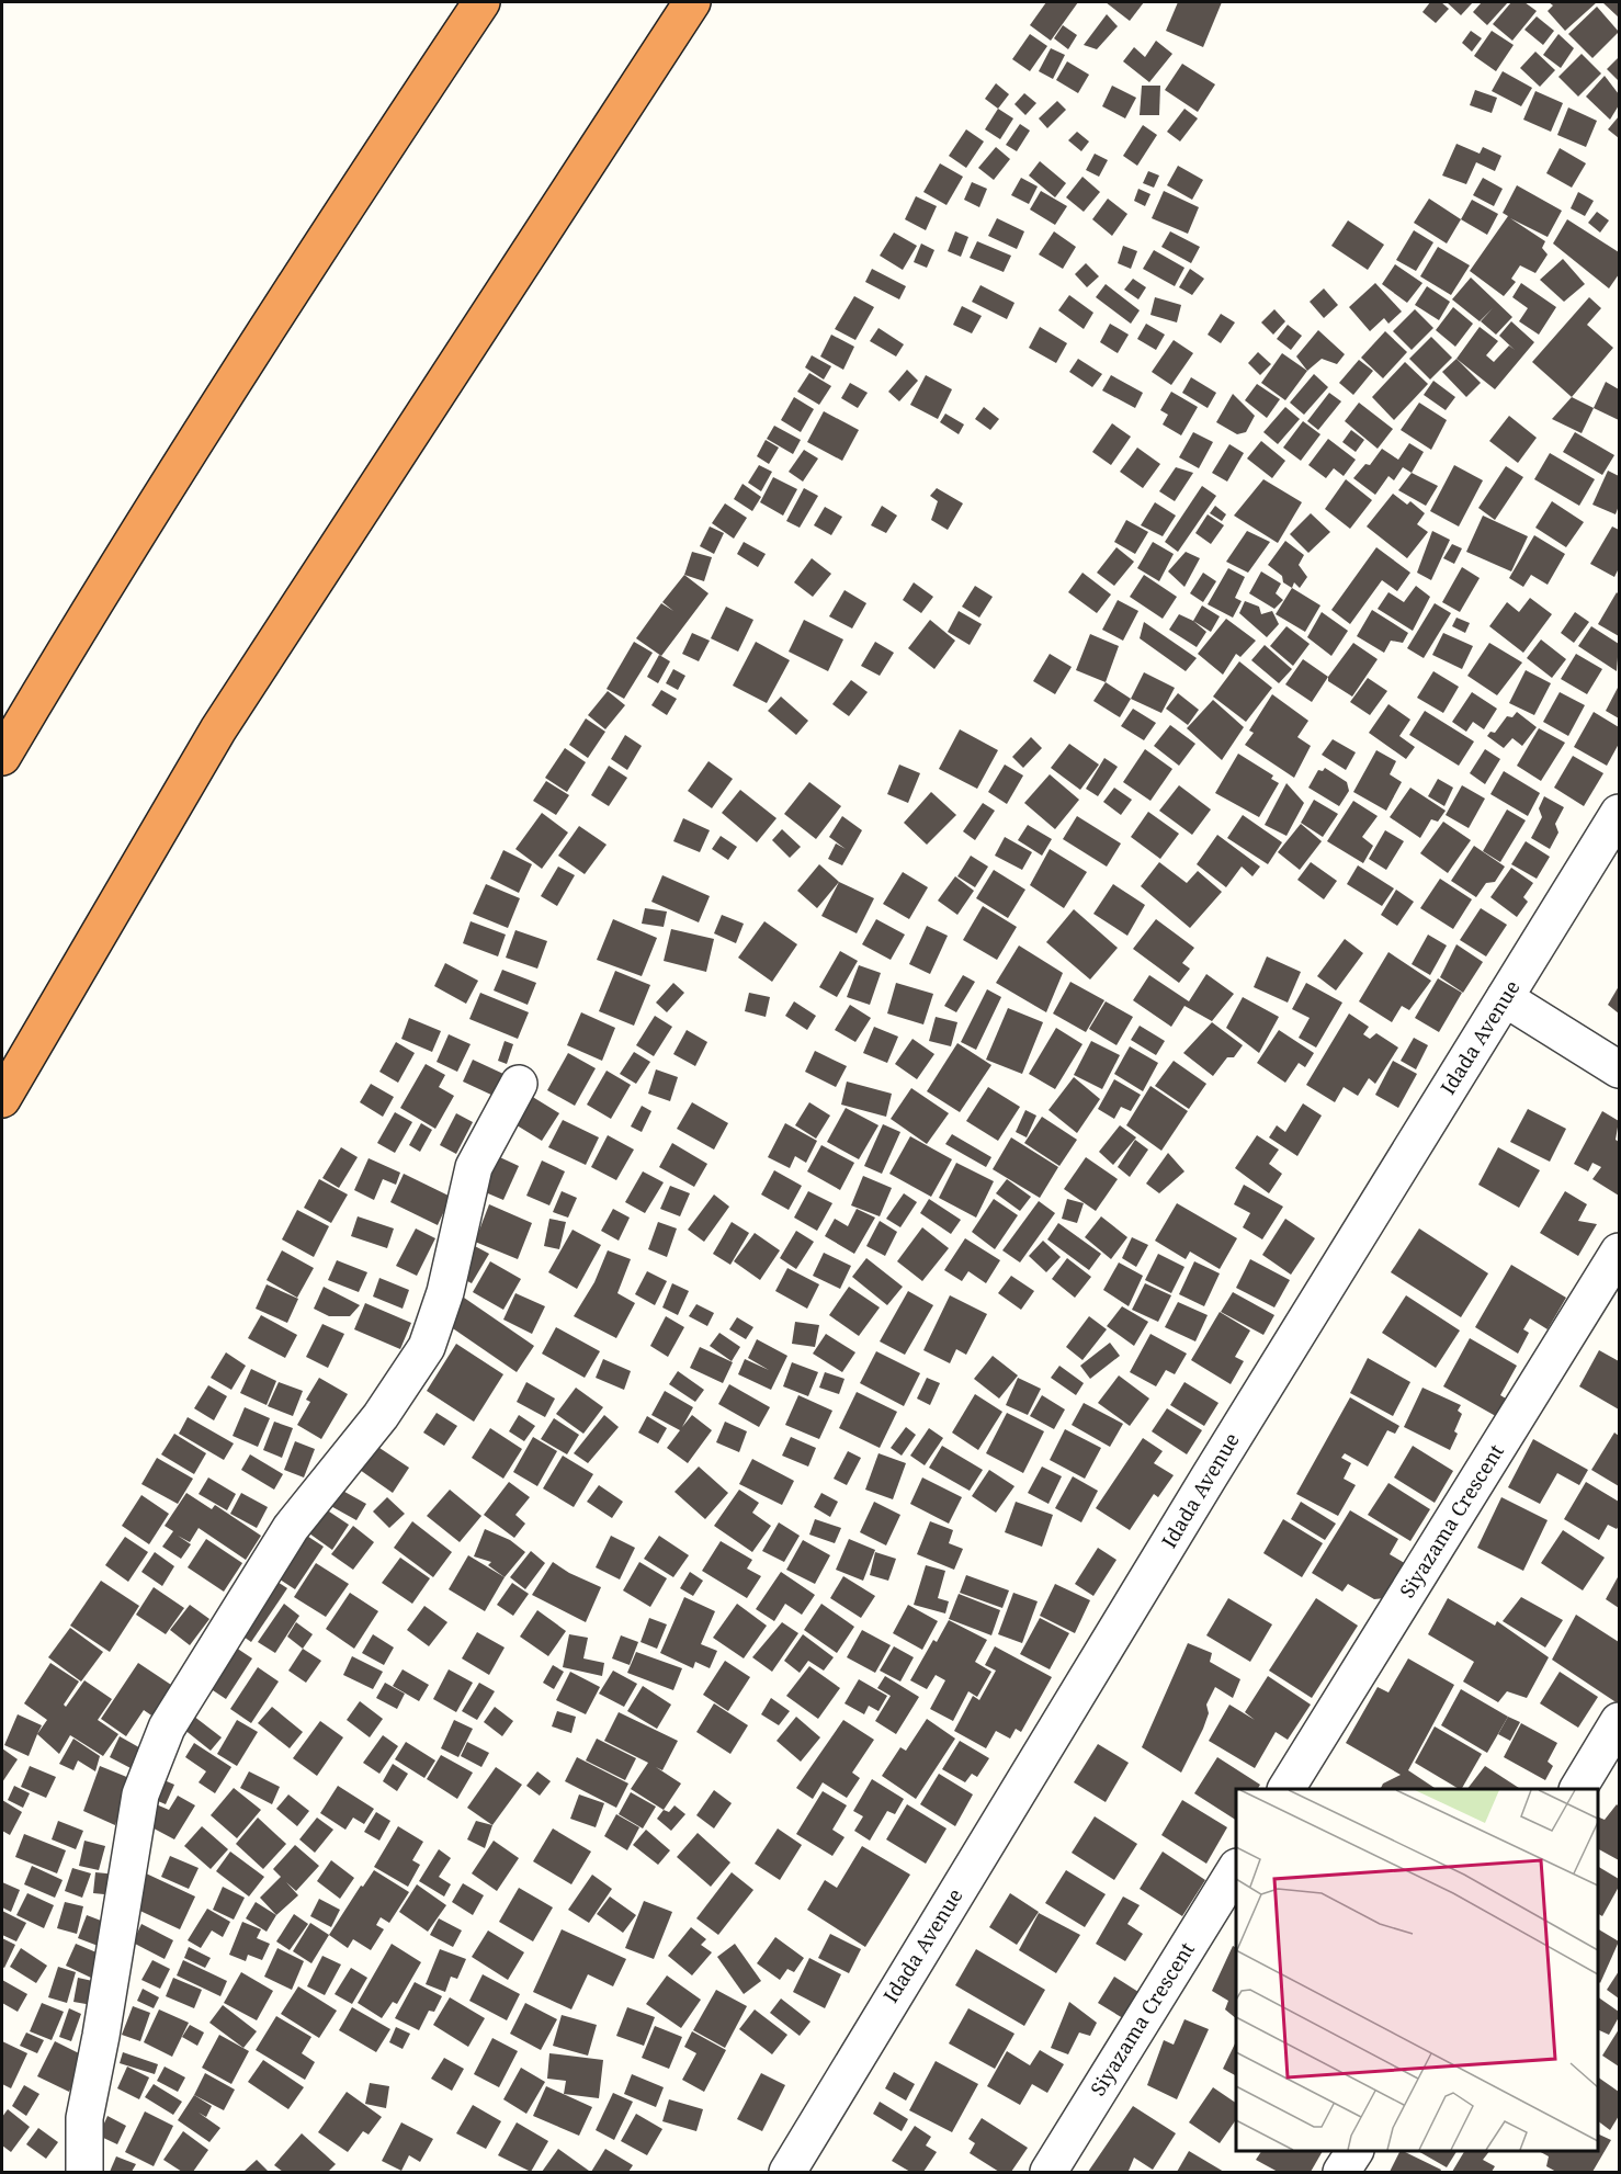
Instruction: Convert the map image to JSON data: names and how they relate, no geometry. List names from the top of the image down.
{
  "streets": {
    "street": ["Idada Avenue", "Siyazama Crescent"]
  }
}
